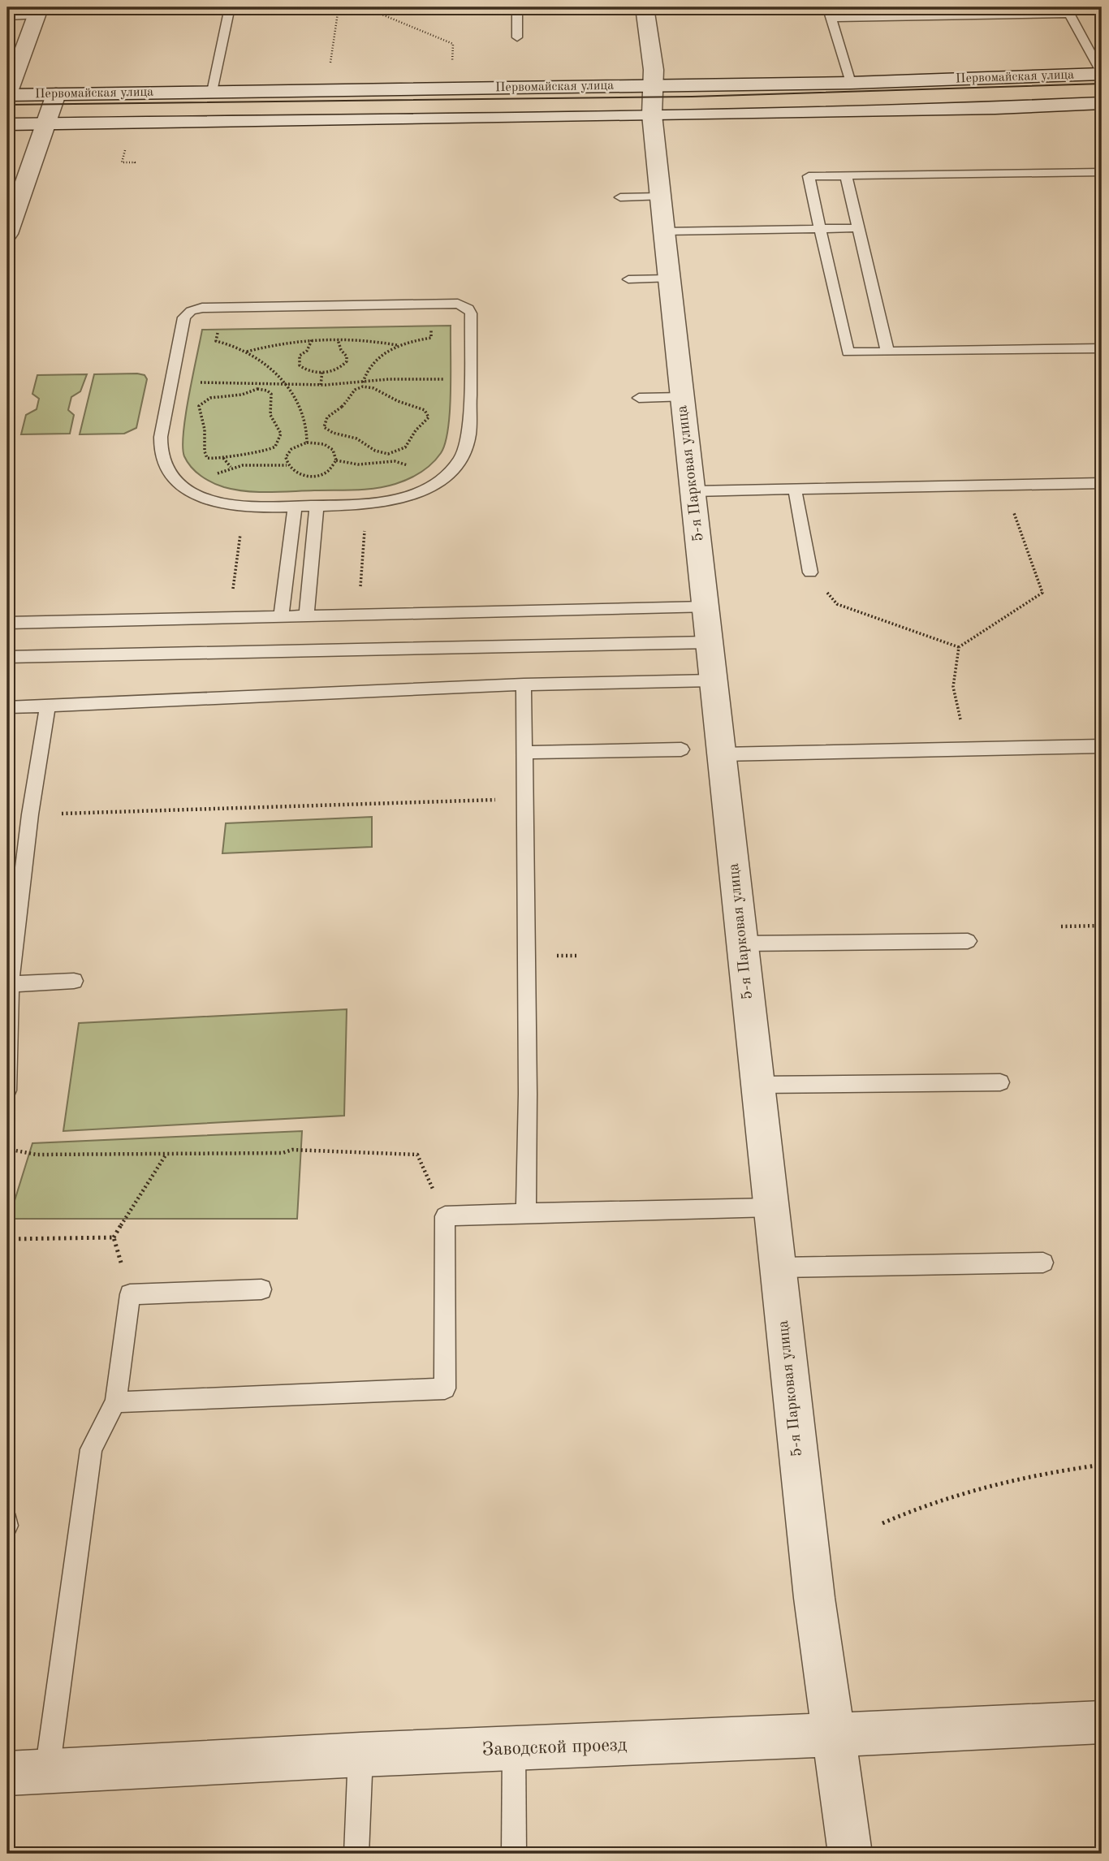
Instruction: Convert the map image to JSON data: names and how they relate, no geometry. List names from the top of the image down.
{
  "streets": {
    "street": ["Первомайская улица", "5-я Парковая улица", "Заводской проезд"]
  },
  "crossings": [
    ["Первомайская улица", "5-я Парковая улица"],
    ["5-я Парковая улица", "Заводской проезд"]
  ]
}
